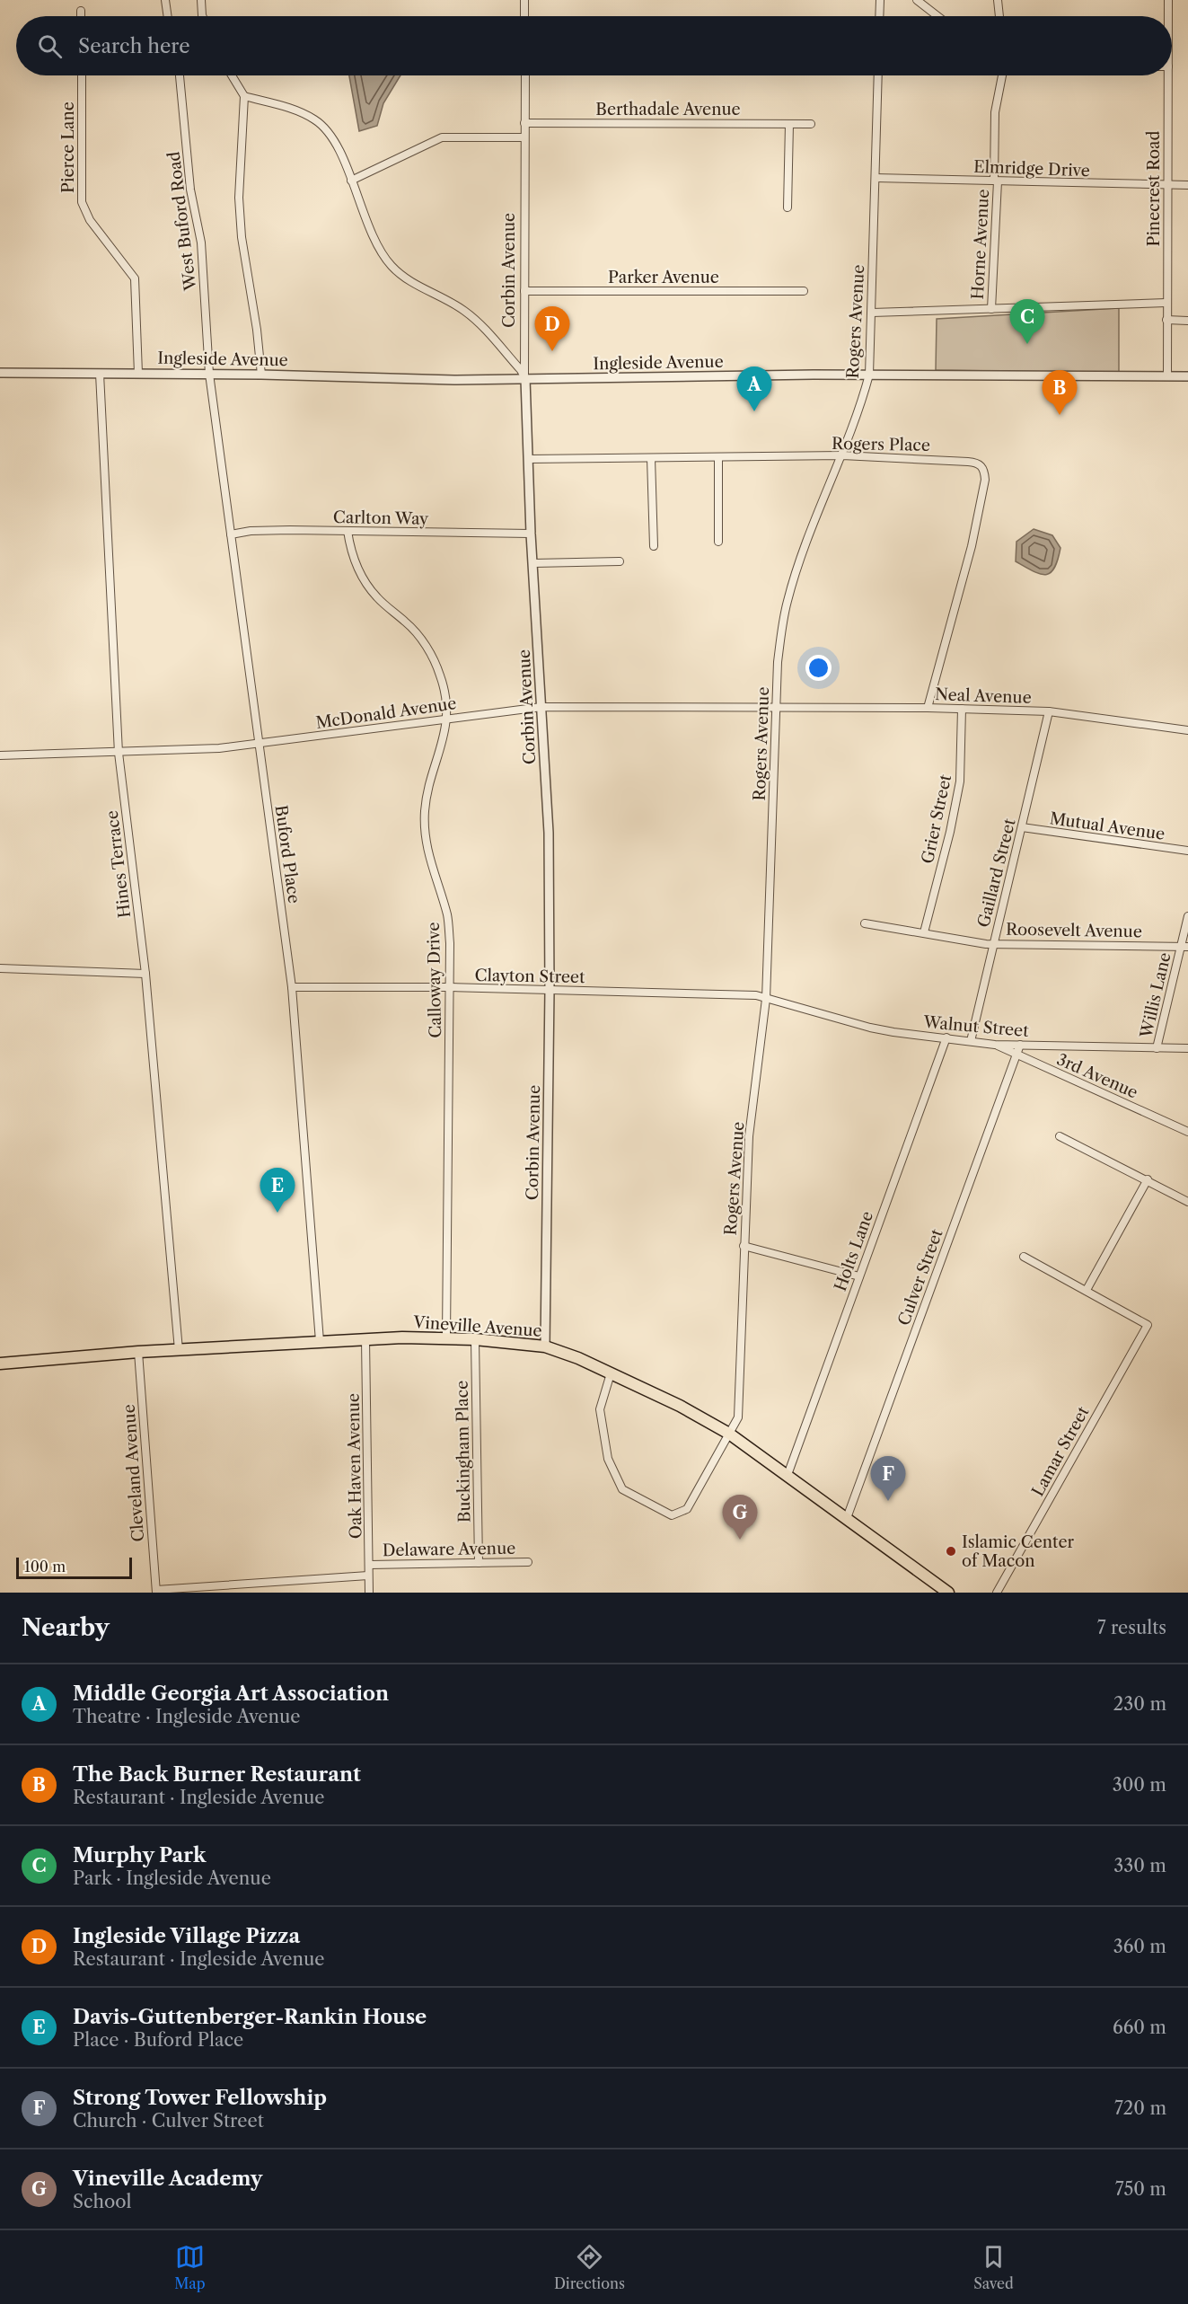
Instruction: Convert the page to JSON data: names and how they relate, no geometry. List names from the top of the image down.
{
  "streets": {
    "main road": ["Vineville Avenue"],
    "street": [
      "Berthadale Avenue",
      "Pierce Lane",
      "Elmridge Drive",
      "Pinecrest Road",
      "West Buford Road",
      "Horne Avenue",
      "Corbin Avenue",
      "Parker Avenue",
      "Rogers Avenue",
      "Ingleside Avenue",
      "Rogers Place",
      "Carlton Way",
      "Neal Avenue",
      "McDonald Avenue",
      "Grier Street",
      "Mutual Avenue",
      "Buford Place",
      "Hines Terrace",
      "Gaillard Street",
      "Roosevelt Avenue",
      "Clayton Street",
      "Calloway Drive",
      "Willis Lane",
      "Walnut Street",
      "3rd Avenue",
      "Holts Lane",
      "Culver Street",
      "Buckingham Place",
      "Lamar Street",
      "Oak Haven Avenue",
      "Cleveland Avenue",
      "Delaware Avenue"
    ]
  },
  "crossings": [
    ["Berthadale Avenue", "Corbin Avenue"],
    ["Pierce Lane", "Ingleside Avenue"],
    ["Elmridge Drive", "Pinecrest Road"],
    ["Elmridge Drive", "Horne Avenue"],
    ["Elmridge Drive", "Rogers Avenue"],
    ["Pinecrest Road", "Ingleside Avenue"],
    ["West Buford Road", "Ingleside Avenue"],
    ["West Buford Road", "Buford Place"],
    ["Corbin Avenue", "Parker Avenue"],
    ["Corbin Avenue", "Ingleside Avenue"],
    ["Corbin Avenue", "Rogers Place"],
    ["Corbin Avenue", "Carlton Way"],
    ["Corbin Avenue", "McDonald Avenue"],
    ["Corbin Avenue", "Clayton Street"],
    ["Corbin Avenue", "Vineville Avenue"],
    ["Rogers Avenue", "Ingleside Avenue"],
    ["Rogers Avenue", "Rogers Place"],
    ["Rogers Avenue", "Neal Avenue"],
    ["Rogers Avenue", "McDonald Avenue"],
    ["Rogers Avenue", "Clayton Street"],
    ["Rogers Avenue", "Walnut Street"],
    ["Rogers Avenue", "Vineville Avenue"],
    ["Ingleside Avenue", "Buford Place"],
    ["Ingleside Avenue", "Hines Terrace"],
    ["Rogers Place", "Neal Avenue"],
    ["Carlton Way", "Buford Place"],
    ["Carlton Way", "Calloway Drive"],
    ["Neal Avenue", "McDonald Avenue"],
    ["Neal Avenue", "Grier Street"],
    ["Neal Avenue", "Gaillard Street"],
    ["McDonald Avenue", "Buford Place"],
    ["McDonald Avenue", "Hines Terrace"],
    ["McDonald Avenue", "Calloway Drive"],
    ["Grier Street", "Roosevelt Avenue"],
    ["Mutual Avenue", "Gaillard Street"],
    ["Buford Place", "Clayton Street"],
    ["Buford Place", "Vineville Avenue"],
    ["Hines Terrace", "Vineville Avenue"],
    ["Gaillard Street", "Roosevelt Avenue"],
    ["Gaillard Street", "Walnut Street"],
    ["Roosevelt Avenue", "Willis Lane"],
    ["Clayton Street", "Calloway Drive"],
    ["Clayton Street", "Walnut Street"],
    ["Calloway Drive", "Vineville Avenue"],
    ["Willis Lane", "Walnut Street"],
    ["Walnut Street", "3rd Avenue"],
    ["Walnut Street", "Holts Lane"],
    ["Walnut Street", "Culver Street"],
    ["3rd Avenue", "Culver Street"],
    ["Holts Lane", "Vineville Avenue"],
    ["Culver Street", "Vineville Avenue"],
    ["Vineville Avenue", "Buckingham Place"],
    ["Vineville Avenue", "Oak Haven Avenue"],
    ["Vineville Avenue", "Cleveland Avenue"],
    ["Buckingham Place", "Delaware Avenue"],
    ["Oak Haven Avenue", "Delaware Avenue"],
    ["Cleveland Avenue", "Delaware Avenue"]
  ],
  "places": ["Islamic Center of Macon"],
  "scale_bar": "100 m",
  "page": {
    "search": "Search here",
    "pins": [
      "C",
      "D",
      "A",
      "B",
      "E",
      "F",
      "G"
    ],
    "scale": "100 m",
    "heading": ["Nearby", "7 results"],
    "list": [
      {
        "mark": "A",
        "name": "Middle Georgia Art Association",
        "note": "Theatre · Ingleside Avenue",
        "value": "230 m"
      },
      {
        "mark": "B",
        "name": "The Back Burner Restaurant",
        "note": "Restaurant · Ingleside Avenue",
        "value": "300 m"
      },
      {
        "mark": "C",
        "name": "Murphy Park",
        "note": "Park · Ingleside Avenue",
        "value": "330 m"
      },
      {
        "mark": "D",
        "name": "Ingleside Village Pizza",
        "note": "Restaurant · Ingleside Avenue",
        "value": "360 m"
      },
      {
        "mark": "E",
        "name": "Davis-Guttenberger-Rankin House",
        "note": "Place · Buford Place",
        "value": "660 m"
      },
      {
        "mark": "F",
        "name": "Strong Tower Fellowship",
        "note": "Church · Culver Street",
        "value": "720 m"
      },
      {
        "mark": "G",
        "name": "Vineville Academy",
        "note": "School",
        "value": "750 m"
      }
    ],
    "nav": ["Map", "Directions", "Saved"]
  }
}
